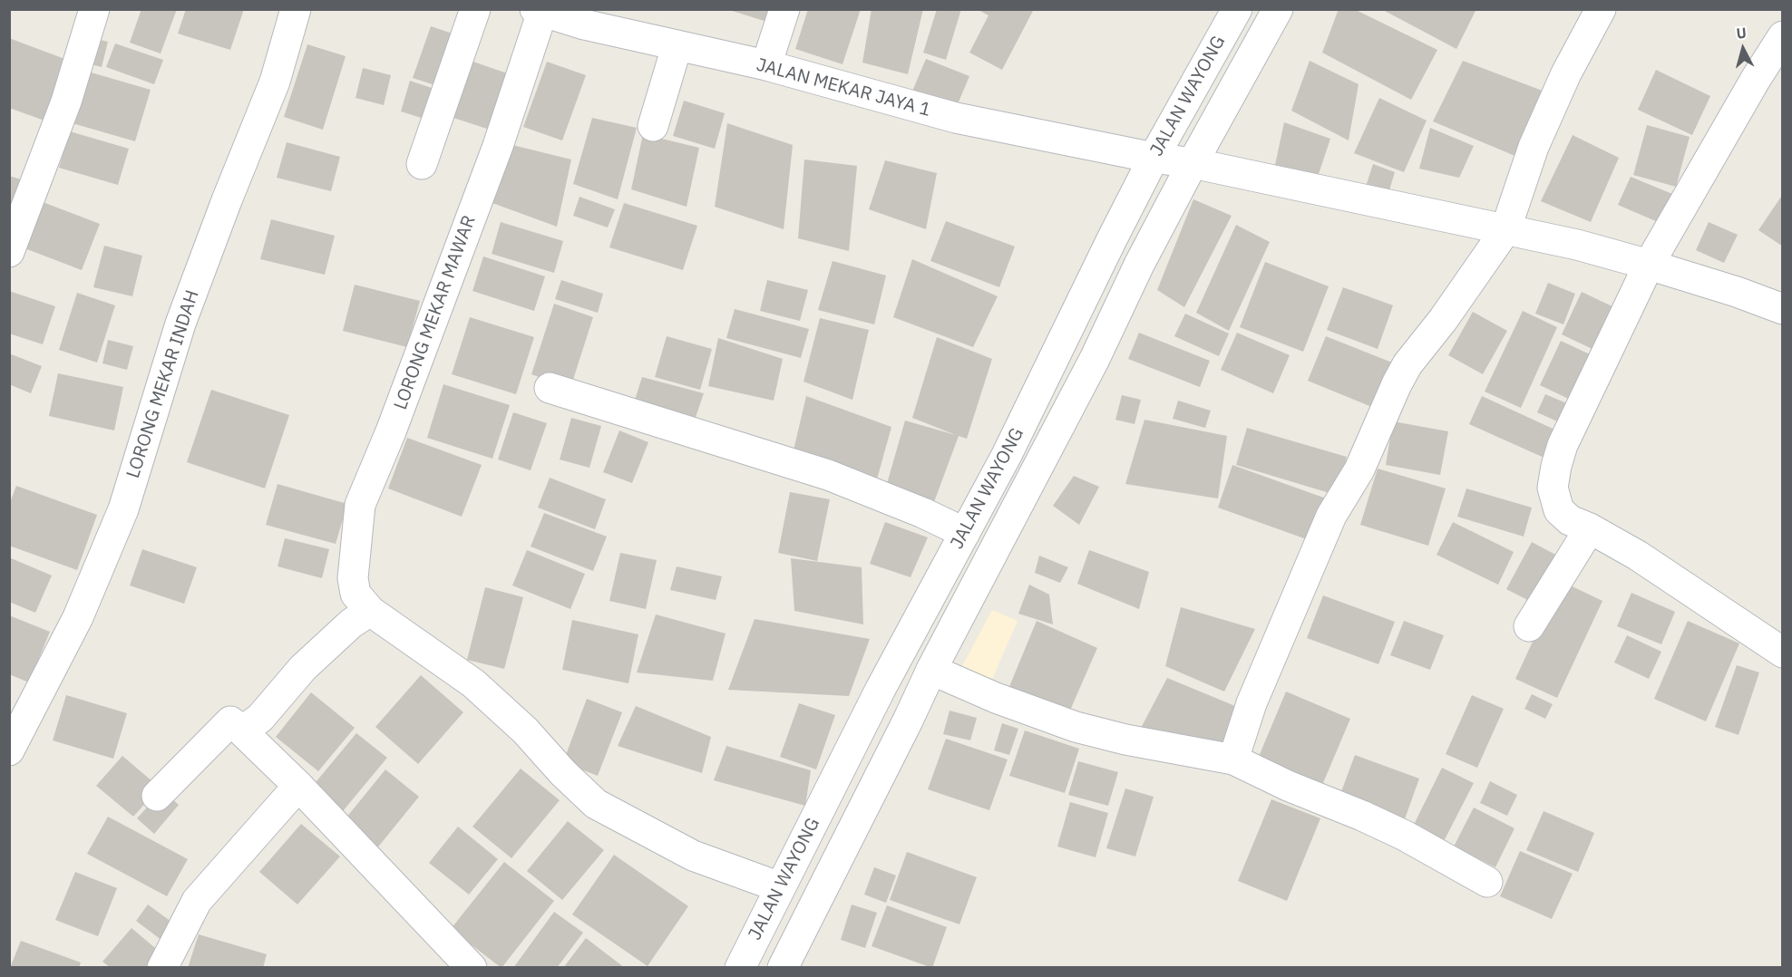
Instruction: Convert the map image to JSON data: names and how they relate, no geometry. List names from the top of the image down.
{
  "streets": {
    "street": [
      "JALAN MEKAR JAYA 1",
      "JALAN WAYONG",
      "LORONG MEKAR MAWAR",
      "LORONG MEKAR INDAH"
    ]
  },
  "crossings": [
    ["JALAN MEKAR JAYA 1", "JALAN WAYONG"],
    ["JALAN MEKAR JAYA 1", "LORONG MEKAR MAWAR"],
    ["JALAN WAYONG", "LORONG MEKAR MAWAR"]
  ],
  "north": "top"
}
